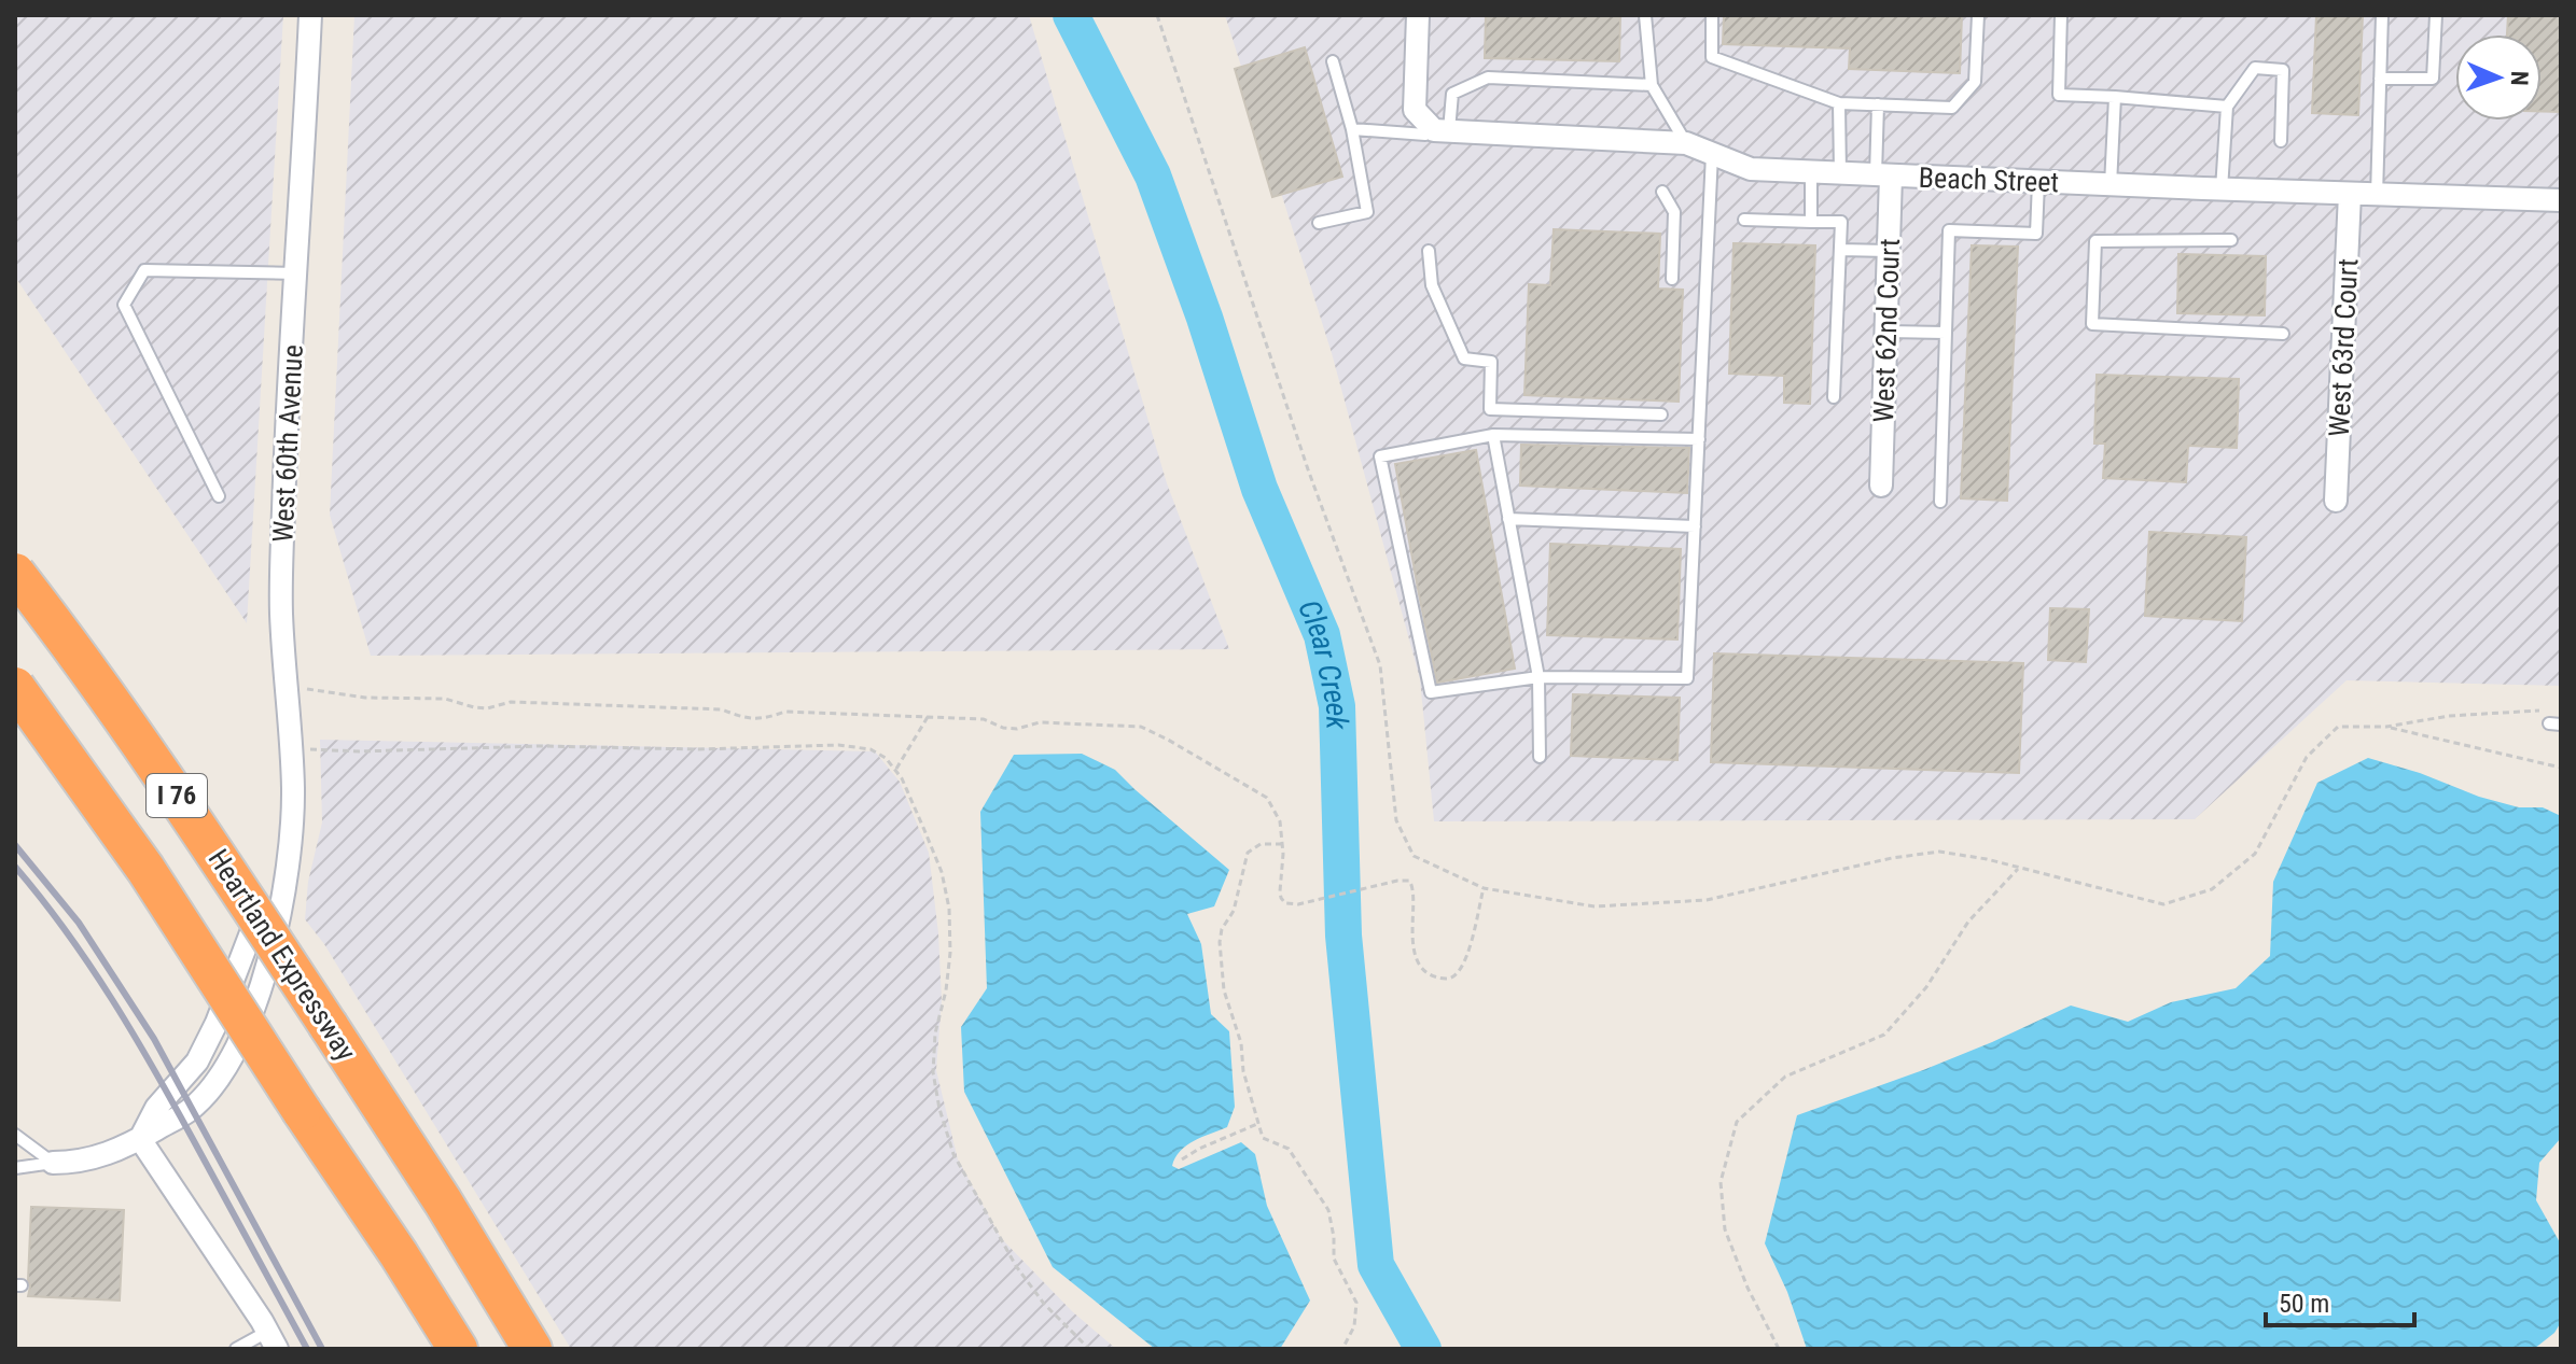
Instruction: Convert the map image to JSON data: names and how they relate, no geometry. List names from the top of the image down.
{
  "streets": {
    "highway": ["I 76", "Heartland Expressway"],
    "street": [
      "Beach Street",
      "West 62nd Court",
      "West 63rd Court",
      "West 60th Avenue"
    ]
  },
  "crossings": [
    ["Beach Street", "West 62nd Court"],
    ["Beach Street", "West 63rd Court"]
  ],
  "water": ["Clear Creek"],
  "scale_bar": "50 m",
  "north": "right"
}
